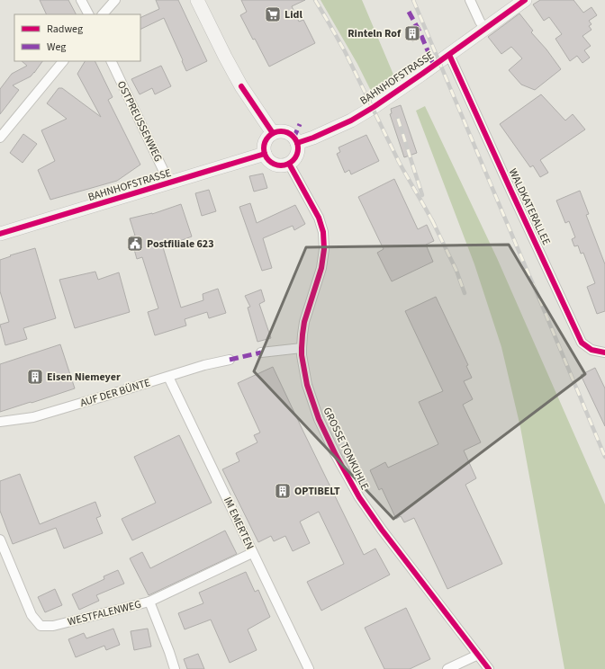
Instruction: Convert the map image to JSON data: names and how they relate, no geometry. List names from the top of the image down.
{
  "streets": {
    "main road": ["BAHNHOFSTRASSE"],
    "street": [
      "OSTPREUSSENWEG",
      "WALDKATERALLEE",
      "AUF DER BÜNTE",
      "GROSSE TONKUHLE",
      "IM EMERTEN",
      "WESTFALENWEG"
    ]
  },
  "crossings": [
    ["BAHNHOFSTRASSE", "OSTPREUSSENWEG"],
    ["BAHNHOFSTRASSE", "WALDKATERALLEE"],
    ["BAHNHOFSTRASSE", "GROSSE TONKUHLE"],
    ["AUF DER BÜNTE", "IM EMERTEN"],
    ["IM EMERTEN", "WESTFALENWEG"]
  ],
  "places": {
    "supermarket": ["Lidl"],
    "building": ["Rinteln Rof", "Eisen Niemeyer", "OPTIBELT"],
    "public building": ["Postfiliale 623"]
  },
  "legend": ["Radweg", "Weg"]
}
